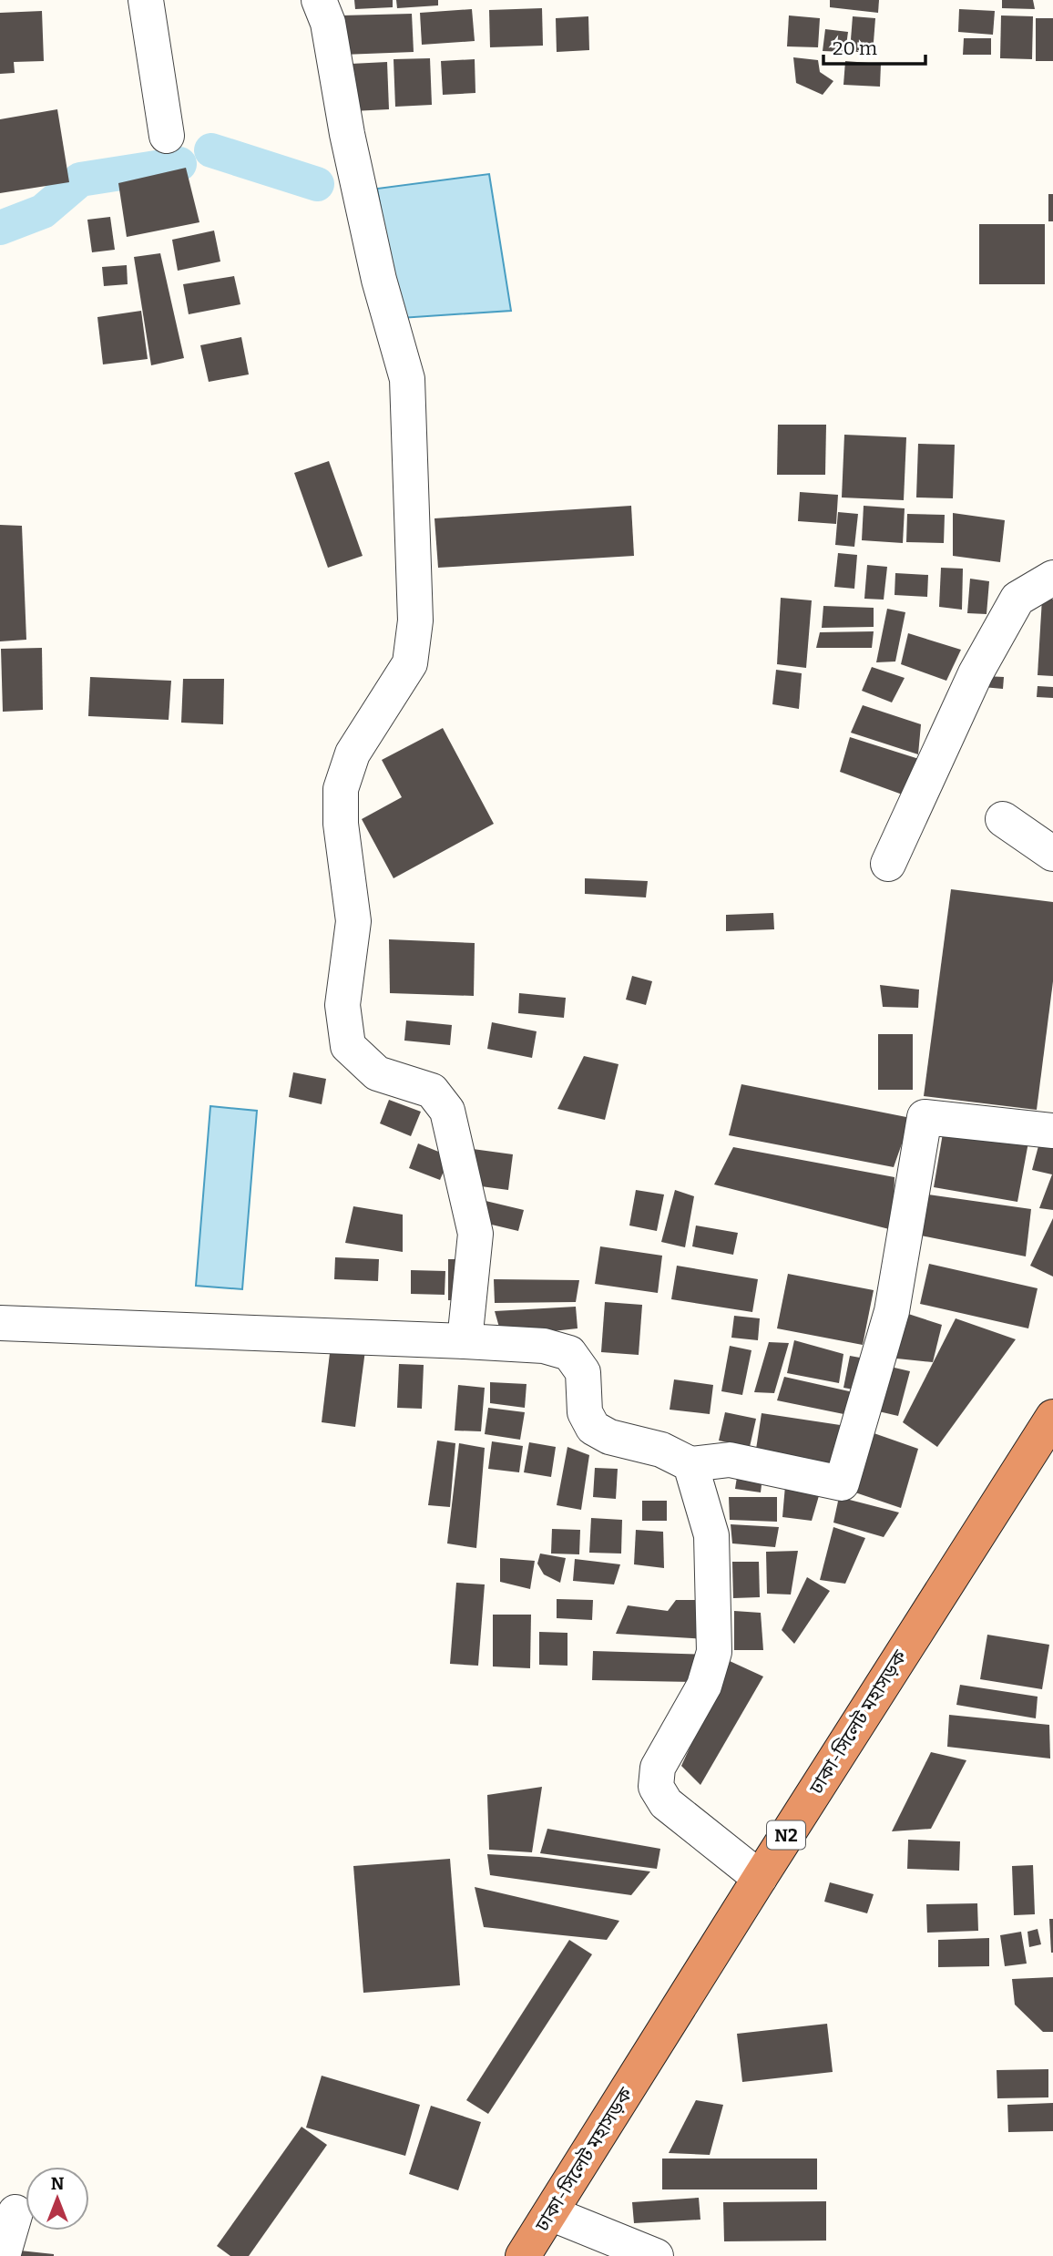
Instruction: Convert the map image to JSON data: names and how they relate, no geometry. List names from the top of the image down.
{
  "streets": {
    "highway": ["ঢাকা-সিলেট মহাসড়ক", "N2"]
  },
  "scale_bar": "20 m",
  "north": "top"
}
